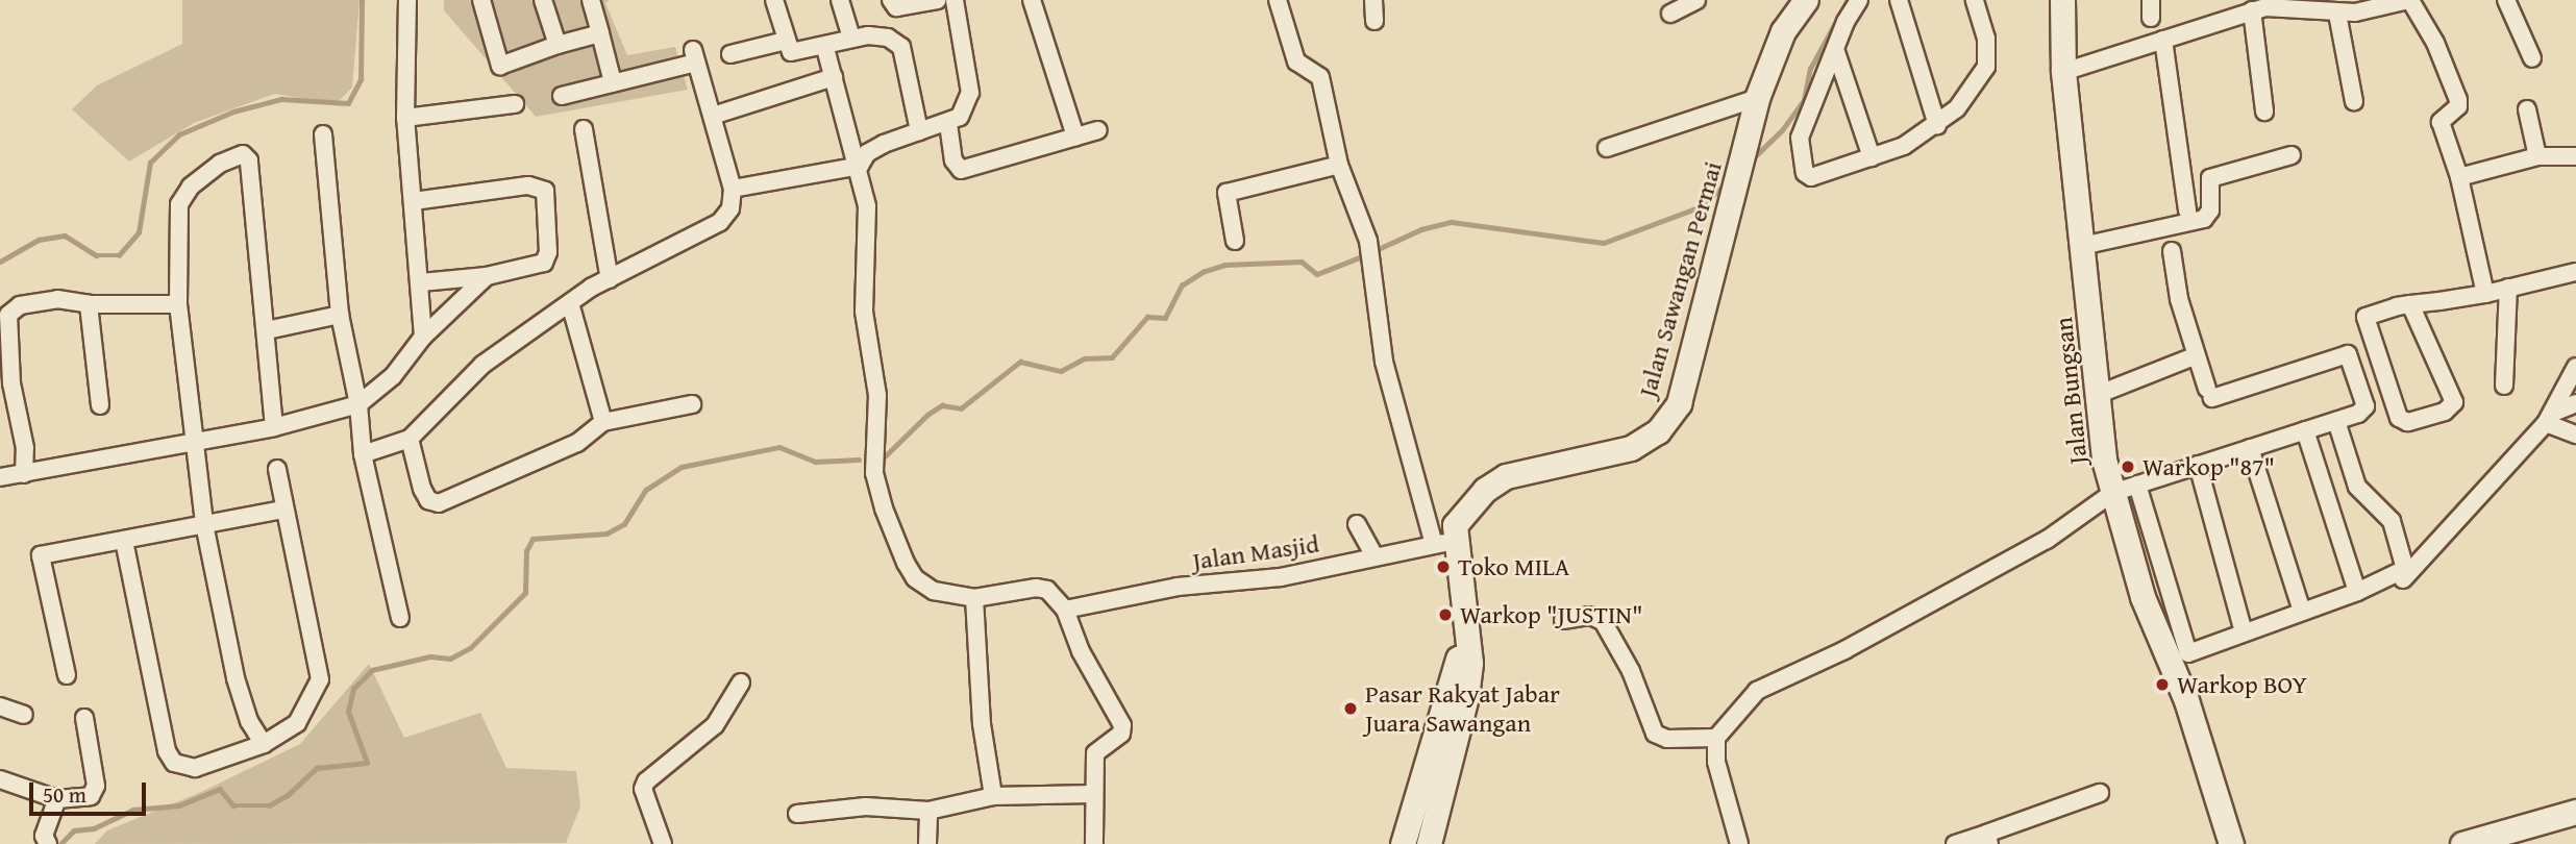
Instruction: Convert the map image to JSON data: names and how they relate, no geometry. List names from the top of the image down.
{
  "streets": {
    "street": ["Jalan Sawangan Permai", "Jalan Bungsan", "Jalan Masjid"]
  },
  "crossings": [
    ["Jalan Sawangan Permai", "Jalan Masjid"]
  ],
  "places": [
    "Warkop \"87\"",
    "Toko MILA",
    "Warkop \"JUSTIN\"",
    "Warkop BOY",
    "Pasar Rakyat Jabar Juara Sawangan"
  ],
  "scale_bar": "50 m"
}
